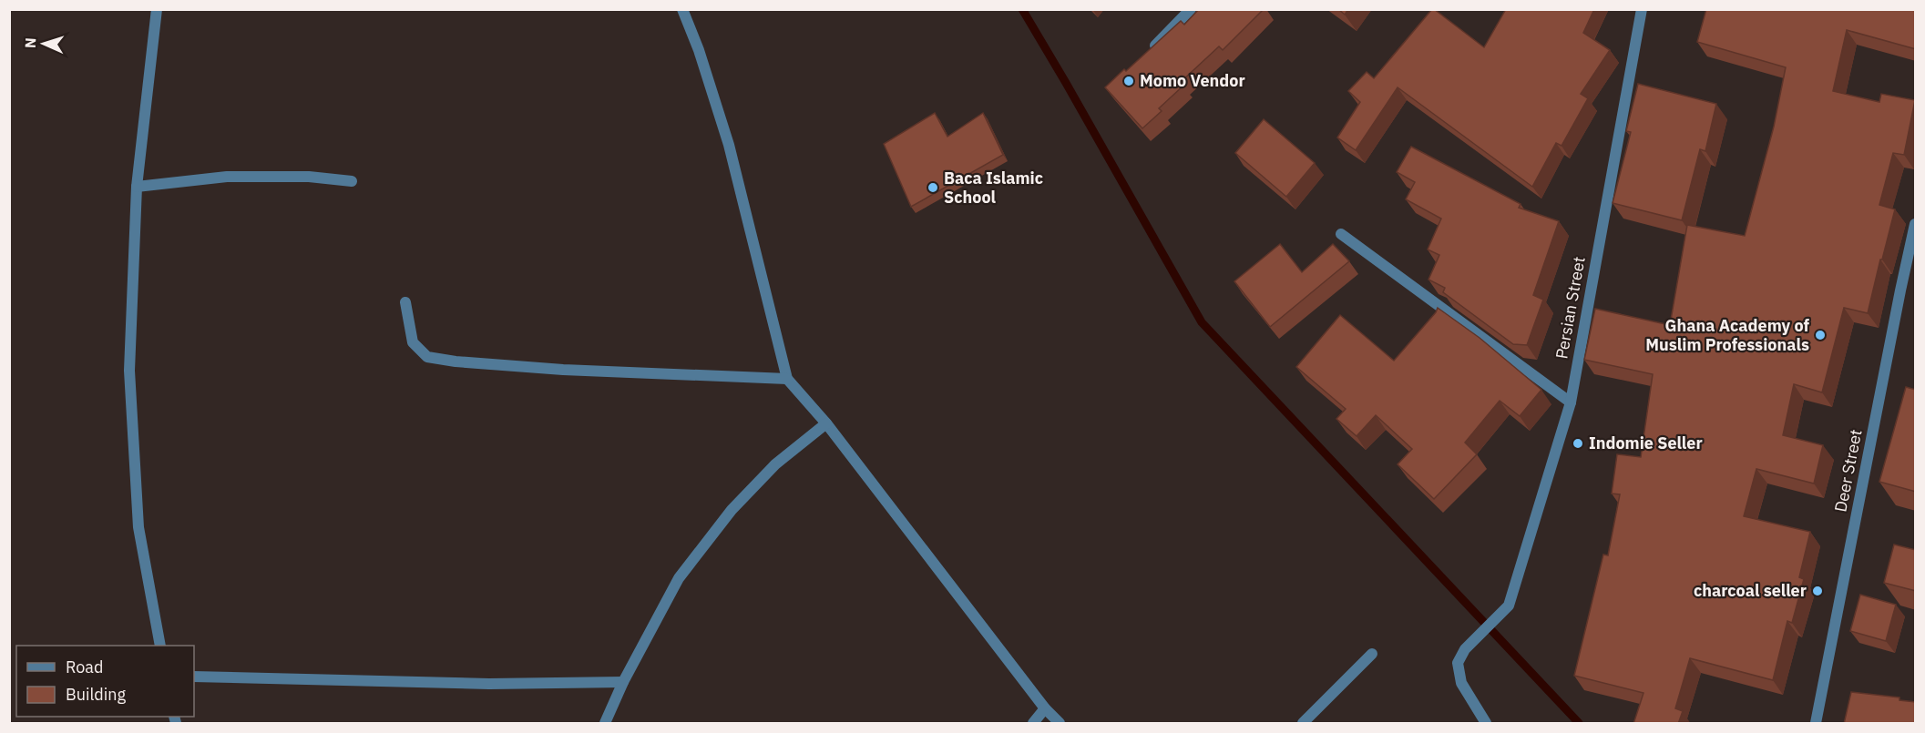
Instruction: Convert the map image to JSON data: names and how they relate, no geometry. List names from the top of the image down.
{
  "streets": {
    "street": ["Persian Street", "Deer Street"]
  },
  "places": [
    "Momo Vendor",
    "Baca Islamic School",
    "Ghana Academy of Muslim Professionals",
    "Indomie Seller",
    "charcoal seller"
  ],
  "legend": ["Road", "Building"],
  "north": "left"
}
